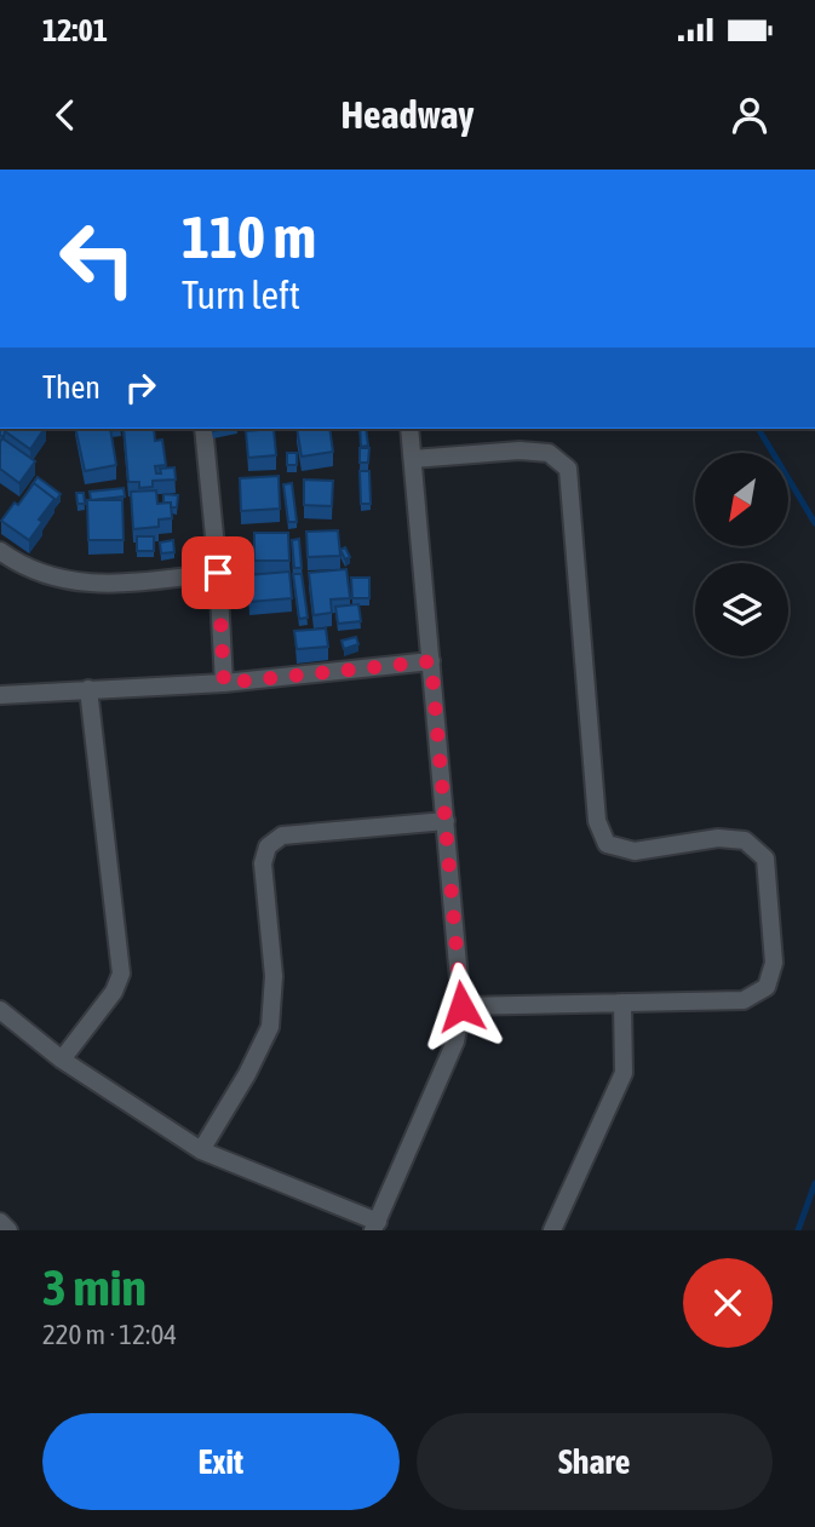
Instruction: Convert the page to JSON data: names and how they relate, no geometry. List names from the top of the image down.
{
  "north": "bottom left",
  "page": {
    "status": "12:01",
    "header": "Headway",
    "turn": ["110 m", "Turn left"],
    "then": "Then",
    "heading": ["3 min", "220 m · 12:04"],
    "buttons": ["Exit", "Share"]
  }
}
